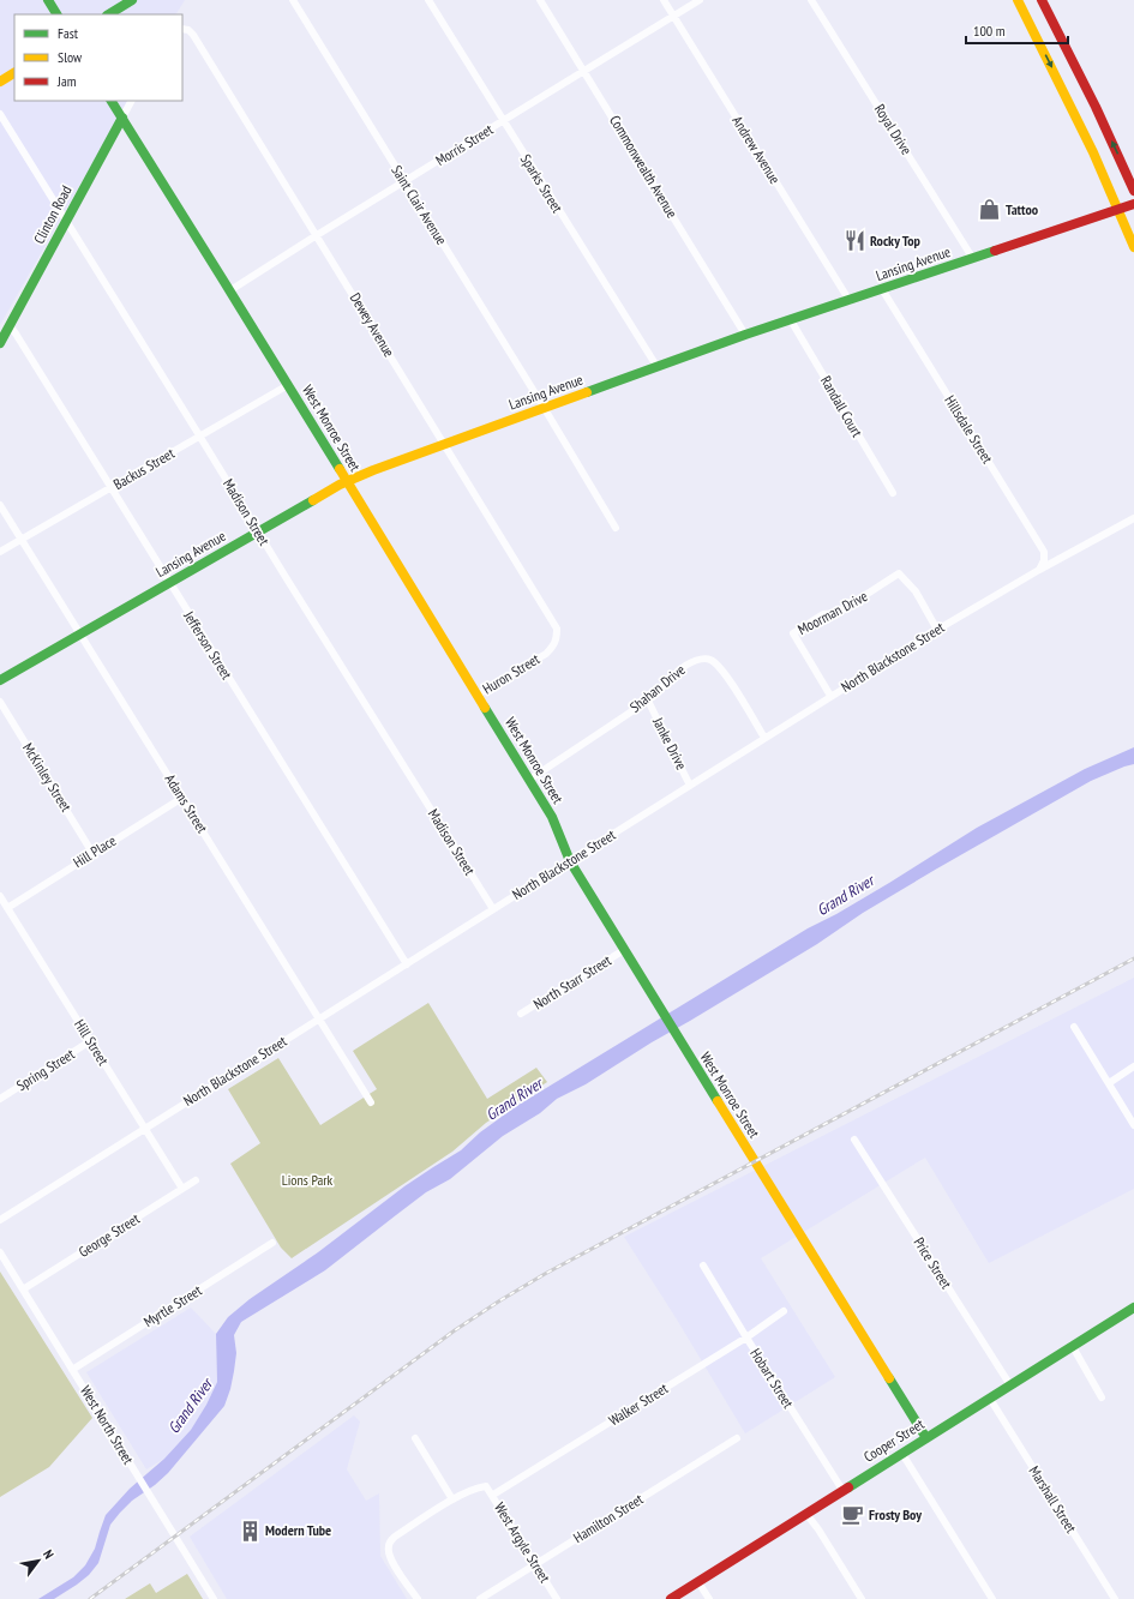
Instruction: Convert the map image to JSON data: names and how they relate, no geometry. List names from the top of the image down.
{
  "streets": {
    "main road": [
      "Clinton Road",
      "Lansing Avenue",
      "West Monroe Street",
      "Cooper Street"
    ],
    "street": [
      "Royal Drive",
      "Morris Street",
      "Andrew Avenue",
      "Commonwealth Avenue",
      "Sparks Street",
      "Saint Clair Avenue",
      "Dewey Avenue",
      "Randall Court",
      "Hillsdale Street",
      "Backus Street",
      "Madison Street",
      "Moorman Drive",
      "Jefferson Street",
      "North Blackstone Street",
      "Huron Street",
      "Shahan Drive",
      "Janke Drive",
      "McKinley Street",
      "Adams Street",
      "Hill Place",
      "North Starr Street",
      "Hill Street",
      "Spring Street",
      "George Street",
      "Price Street",
      "Myrtle Street",
      "Hobart Street",
      "Walker Street",
      "West North Street",
      "Marshall Street",
      "Hamilton Street",
      "West Argyle Street"
    ]
  },
  "crossings": [
    ["Royal Drive", "Lansing Avenue"],
    ["Morris Street", "Andrew Avenue"],
    ["Morris Street", "Commonwealth Avenue"],
    ["Morris Street", "Sparks Street"],
    ["Morris Street", "Saint Clair Avenue"],
    ["Morris Street", "Dewey Avenue"],
    ["Morris Street", "West Monroe Street"],
    ["Andrew Avenue", "Lansing Avenue"],
    ["Commonwealth Avenue", "Lansing Avenue"],
    ["Sparks Street", "Lansing Avenue"],
    ["Saint Clair Avenue", "Lansing Avenue"],
    ["Clinton Road", "West Monroe Street"],
    ["Clinton Road", "Madison Street"],
    ["Clinton Road", "Jefferson Street"],
    ["Lansing Avenue", "Dewey Avenue"],
    ["Lansing Avenue", "Randall Court"],
    ["Lansing Avenue", "West Monroe Street"],
    ["Lansing Avenue", "Hillsdale Street"],
    ["Lansing Avenue", "Madison Street"],
    ["Lansing Avenue", "Jefferson Street"],
    ["Lansing Avenue", "Adams Street"],
    ["Dewey Avenue", "Huron Street"],
    ["West Monroe Street", "Backus Street"],
    ["West Monroe Street", "North Blackstone Street"],
    ["West Monroe Street", "Huron Street"],
    ["West Monroe Street", "Shahan Drive"],
    ["West Monroe Street", "North Starr Street"],
    ["West Monroe Street", "Cooper Street"],
    ["Hillsdale Street", "North Blackstone Street"],
    ["Backus Street", "Madison Street"],
    ["Backus Street", "Jefferson Street"],
    ["Backus Street", "Adams Street"],
    ["Madison Street", "North Blackstone Street"],
    ["Moorman Drive", "North Blackstone Street"],
    ["Jefferson Street", "North Blackstone Street"],
    ["North Blackstone Street", "Shahan Drive"],
    ["North Blackstone Street", "Janke Drive"],
    ["North Blackstone Street", "Adams Street"],
    ["North Blackstone Street", "Hill Street"],
    ["Shahan Drive", "Janke Drive"],
    ["McKinley Street", "Hill Place"],
    ["Adams Street", "Hill Place"],
    ["Hill Place", "Hill Street"],
    ["Hill Street", "Spring Street"],
    ["Hill Street", "George Street"],
    ["George Street", "West North Street"],
    ["Price Street", "Cooper Street"],
    ["Myrtle Street", "West North Street"],
    ["Hobart Street", "Walker Street"],
    ["Hobart Street", "Cooper Street"],
    ["Walker Street", "West Argyle Street"],
    ["Cooper Street", "Marshall Street"],
    ["Hamilton Street", "West Argyle Street"]
  ],
  "water": ["Grand River"],
  "parks": ["Lions Park"],
  "places": {
    "shop": ["Tattoo"],
    "restaurant": ["Rocky Top"],
    "cafe": ["Frosty Boy"],
    "building": ["Modern Tube"]
  },
  "legend": ["Fast", "Slow", "Jam"],
  "scale_bar": "100 m",
  "north": "top right"
}
